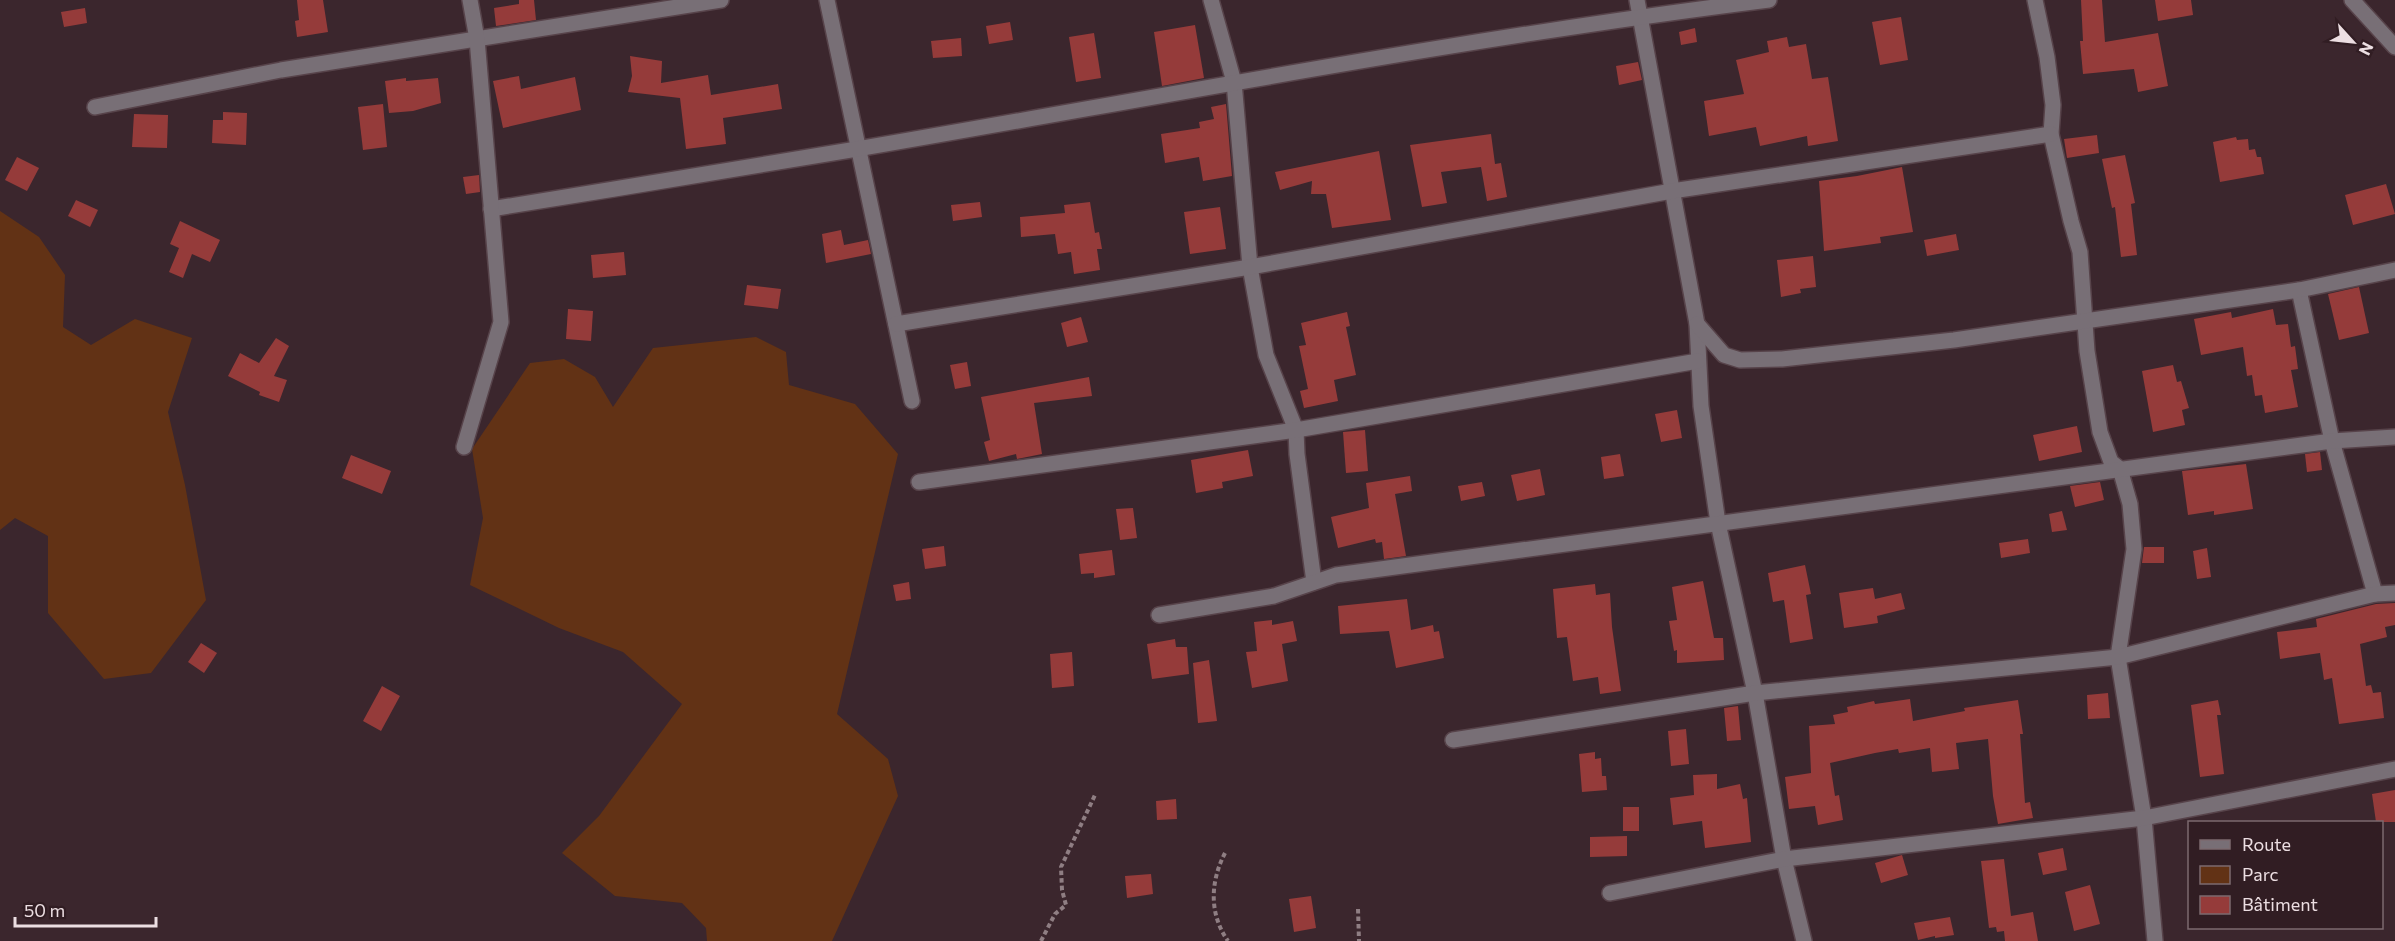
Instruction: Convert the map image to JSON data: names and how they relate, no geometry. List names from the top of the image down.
{
  "legend": ["Route", "Parc", "Bâtiment"],
  "scale_bar": "50 m",
  "north": "bottom right"
}
